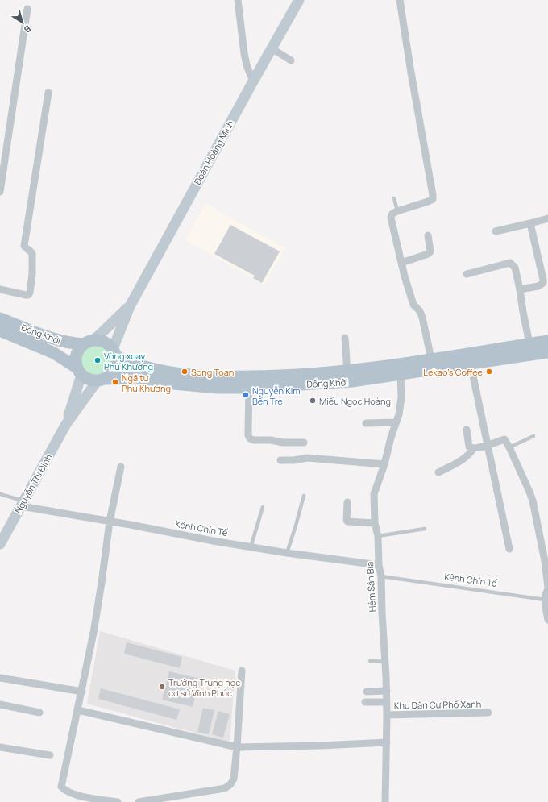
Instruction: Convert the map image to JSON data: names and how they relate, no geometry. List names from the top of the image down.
{
  "streets": {
    "main road": ["Đoàn Hoàng Minh", "Đồng Khởi", "Nguyễn Thị Định"],
    "street": ["Kênh Chín Tế", "Hẻm Sân Bia", "Khu Dân Cư Phố Xanh"]
  },
  "crossings": [
    ["Đoàn Hoàng Minh", "Đồng Khởi"],
    ["Đoàn Hoàng Minh", "Nguyễn Thị Định"],
    ["Đồng Khởi", "Nguyễn Thị Định"],
    ["Đồng Khởi", "Hẻm Sân Bia"],
    ["Nguyễn Thị Định", "Kênh Chín Tế"],
    ["Kênh Chín Tế", "Hẻm Sân Bia"],
    ["Hẻm Sân Bia", "Khu Dân Cư Phố Xanh"]
  ],
  "places": [
    "Vòng xoay Phú Khương",
    "Song Toan",
    "Lekao's Coffee",
    "Ngã tư Phú Khương",
    "Nguyễn Kim Bến Tre",
    "Miếu Ngọc Hoàng",
    "Trường Trung học cơ sở Vĩnh Phúc"
  ],
  "north": "bottom right"
}
